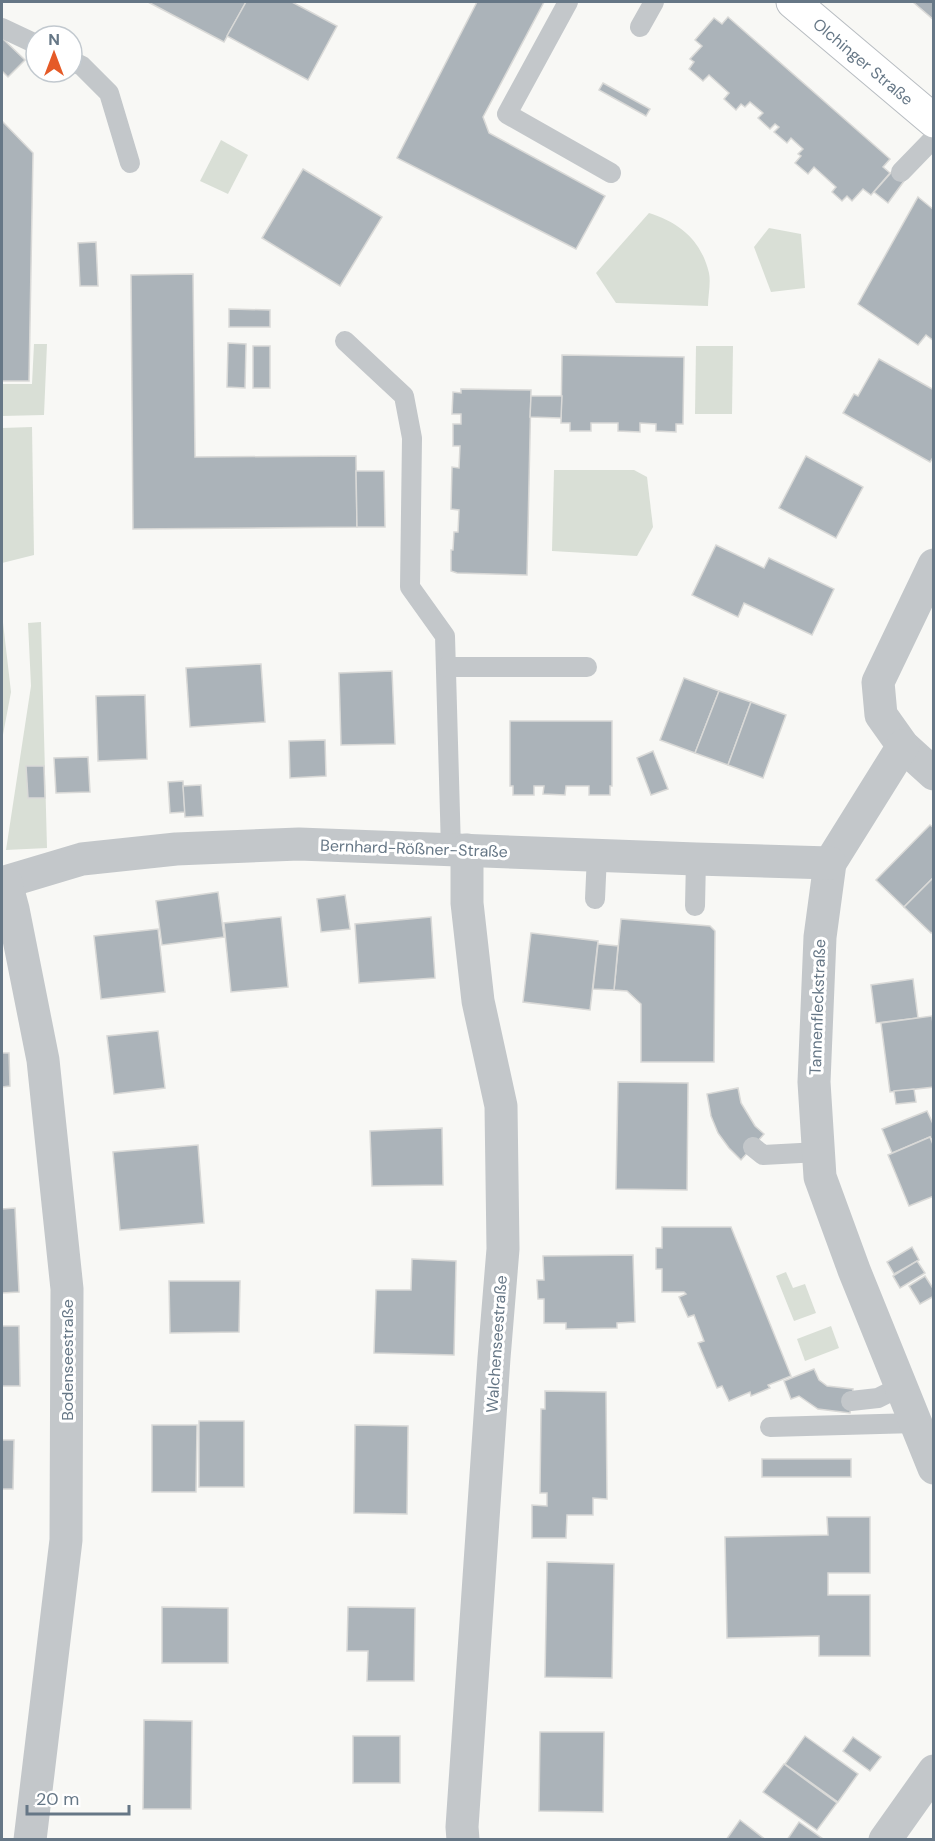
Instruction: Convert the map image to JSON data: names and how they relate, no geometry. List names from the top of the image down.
{
  "streets": {
    "main road": ["Olchinger Straße"],
    "street": [
      "Bernhard-Rößner-Straße",
      "Tannenfleckstraße",
      "Walchenseestraße",
      "Bodenseestraße"
    ]
  },
  "crossings": [
    ["Bernhard-Rößner-Straße", "Tannenfleckstraße"],
    ["Bernhard-Rößner-Straße", "Walchenseestraße"],
    ["Bernhard-Rößner-Straße", "Bodenseestraße"]
  ],
  "scale_bar": "20 m",
  "north": "top"
}
